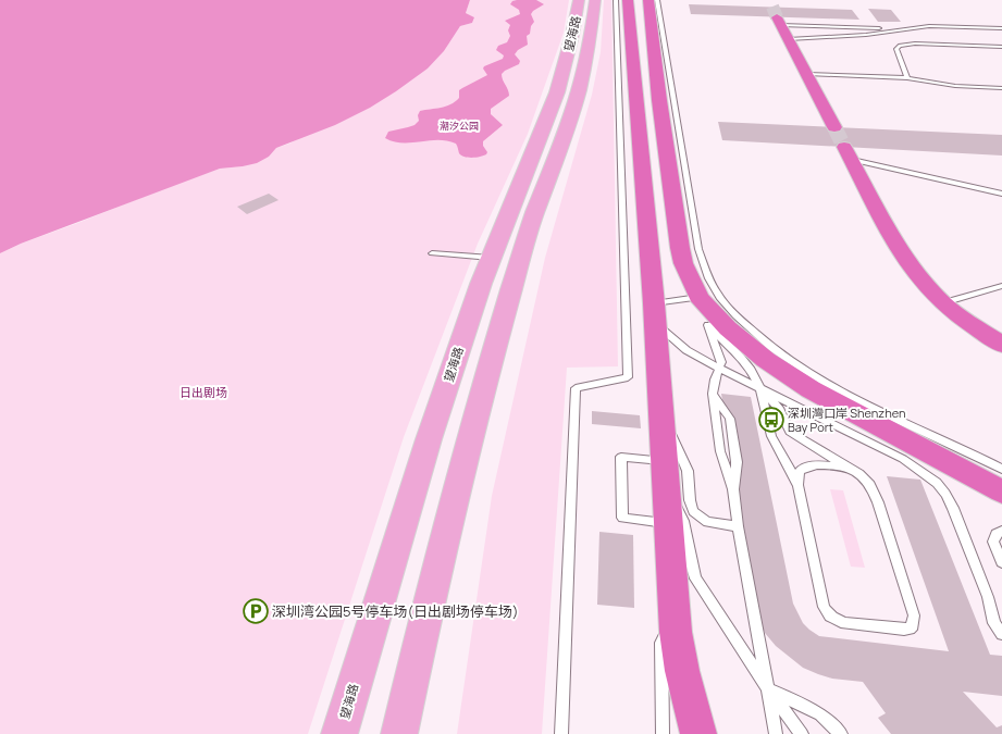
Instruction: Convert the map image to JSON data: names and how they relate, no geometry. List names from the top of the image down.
{
  "streets": {
    "main road": ["望海路"]
  },
  "parks": ["潮汐公园", "日出剧场"],
  "places": {
    "bus stop": ["深圳灣口岸 Shenzhen Bay Port"],
    "parking": ["深圳湾公园5号停车场(日出剧场停车场)"]
  }
}
